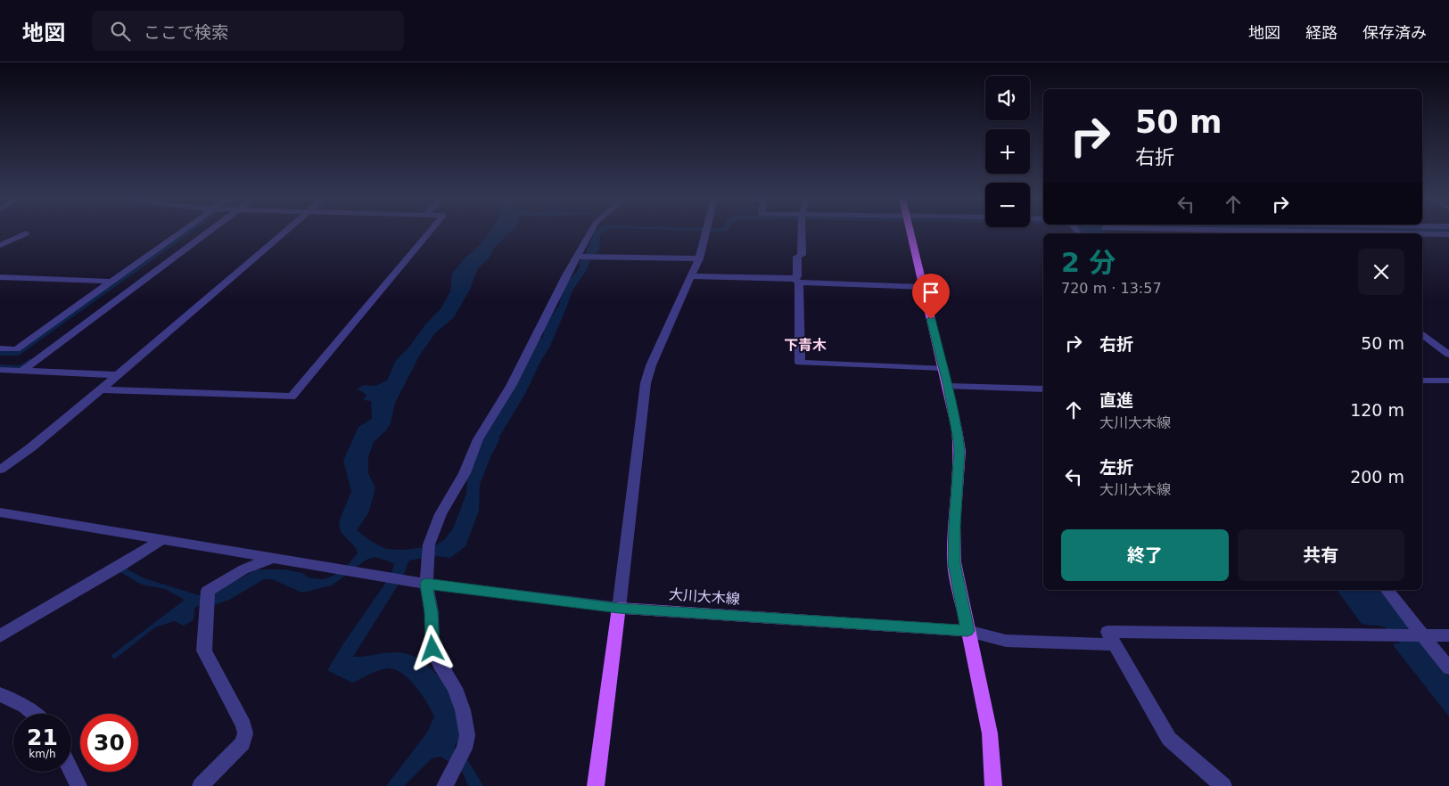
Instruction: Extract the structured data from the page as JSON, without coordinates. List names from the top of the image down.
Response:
{
  "streets": {
    "main road": ["大川大木線"]
  },
  "districts": ["下青木"],
  "page": {
    "header": "地図",
    "search": "ここで検索",
    "nav": ["地図", "経路", "保存済み"],
    "map_buttons": ["+", "−"],
    "turn": ["50 m", "右折"],
    "heading": ["2 分", "720 m · 13:57"],
    "list": [
      {
        "name": "右折",
        "value": "50 m"
      },
      {
        "name": "直進",
        "note": "大川大木線",
        "value": "120 m"
      },
      {
        "name": "左折",
        "note": "大川大木線",
        "value": "200 m"
      }
    ],
    "buttons": ["終了", "共有"],
    "speed": "21 km/h",
    "limit": "30"
  }
}
